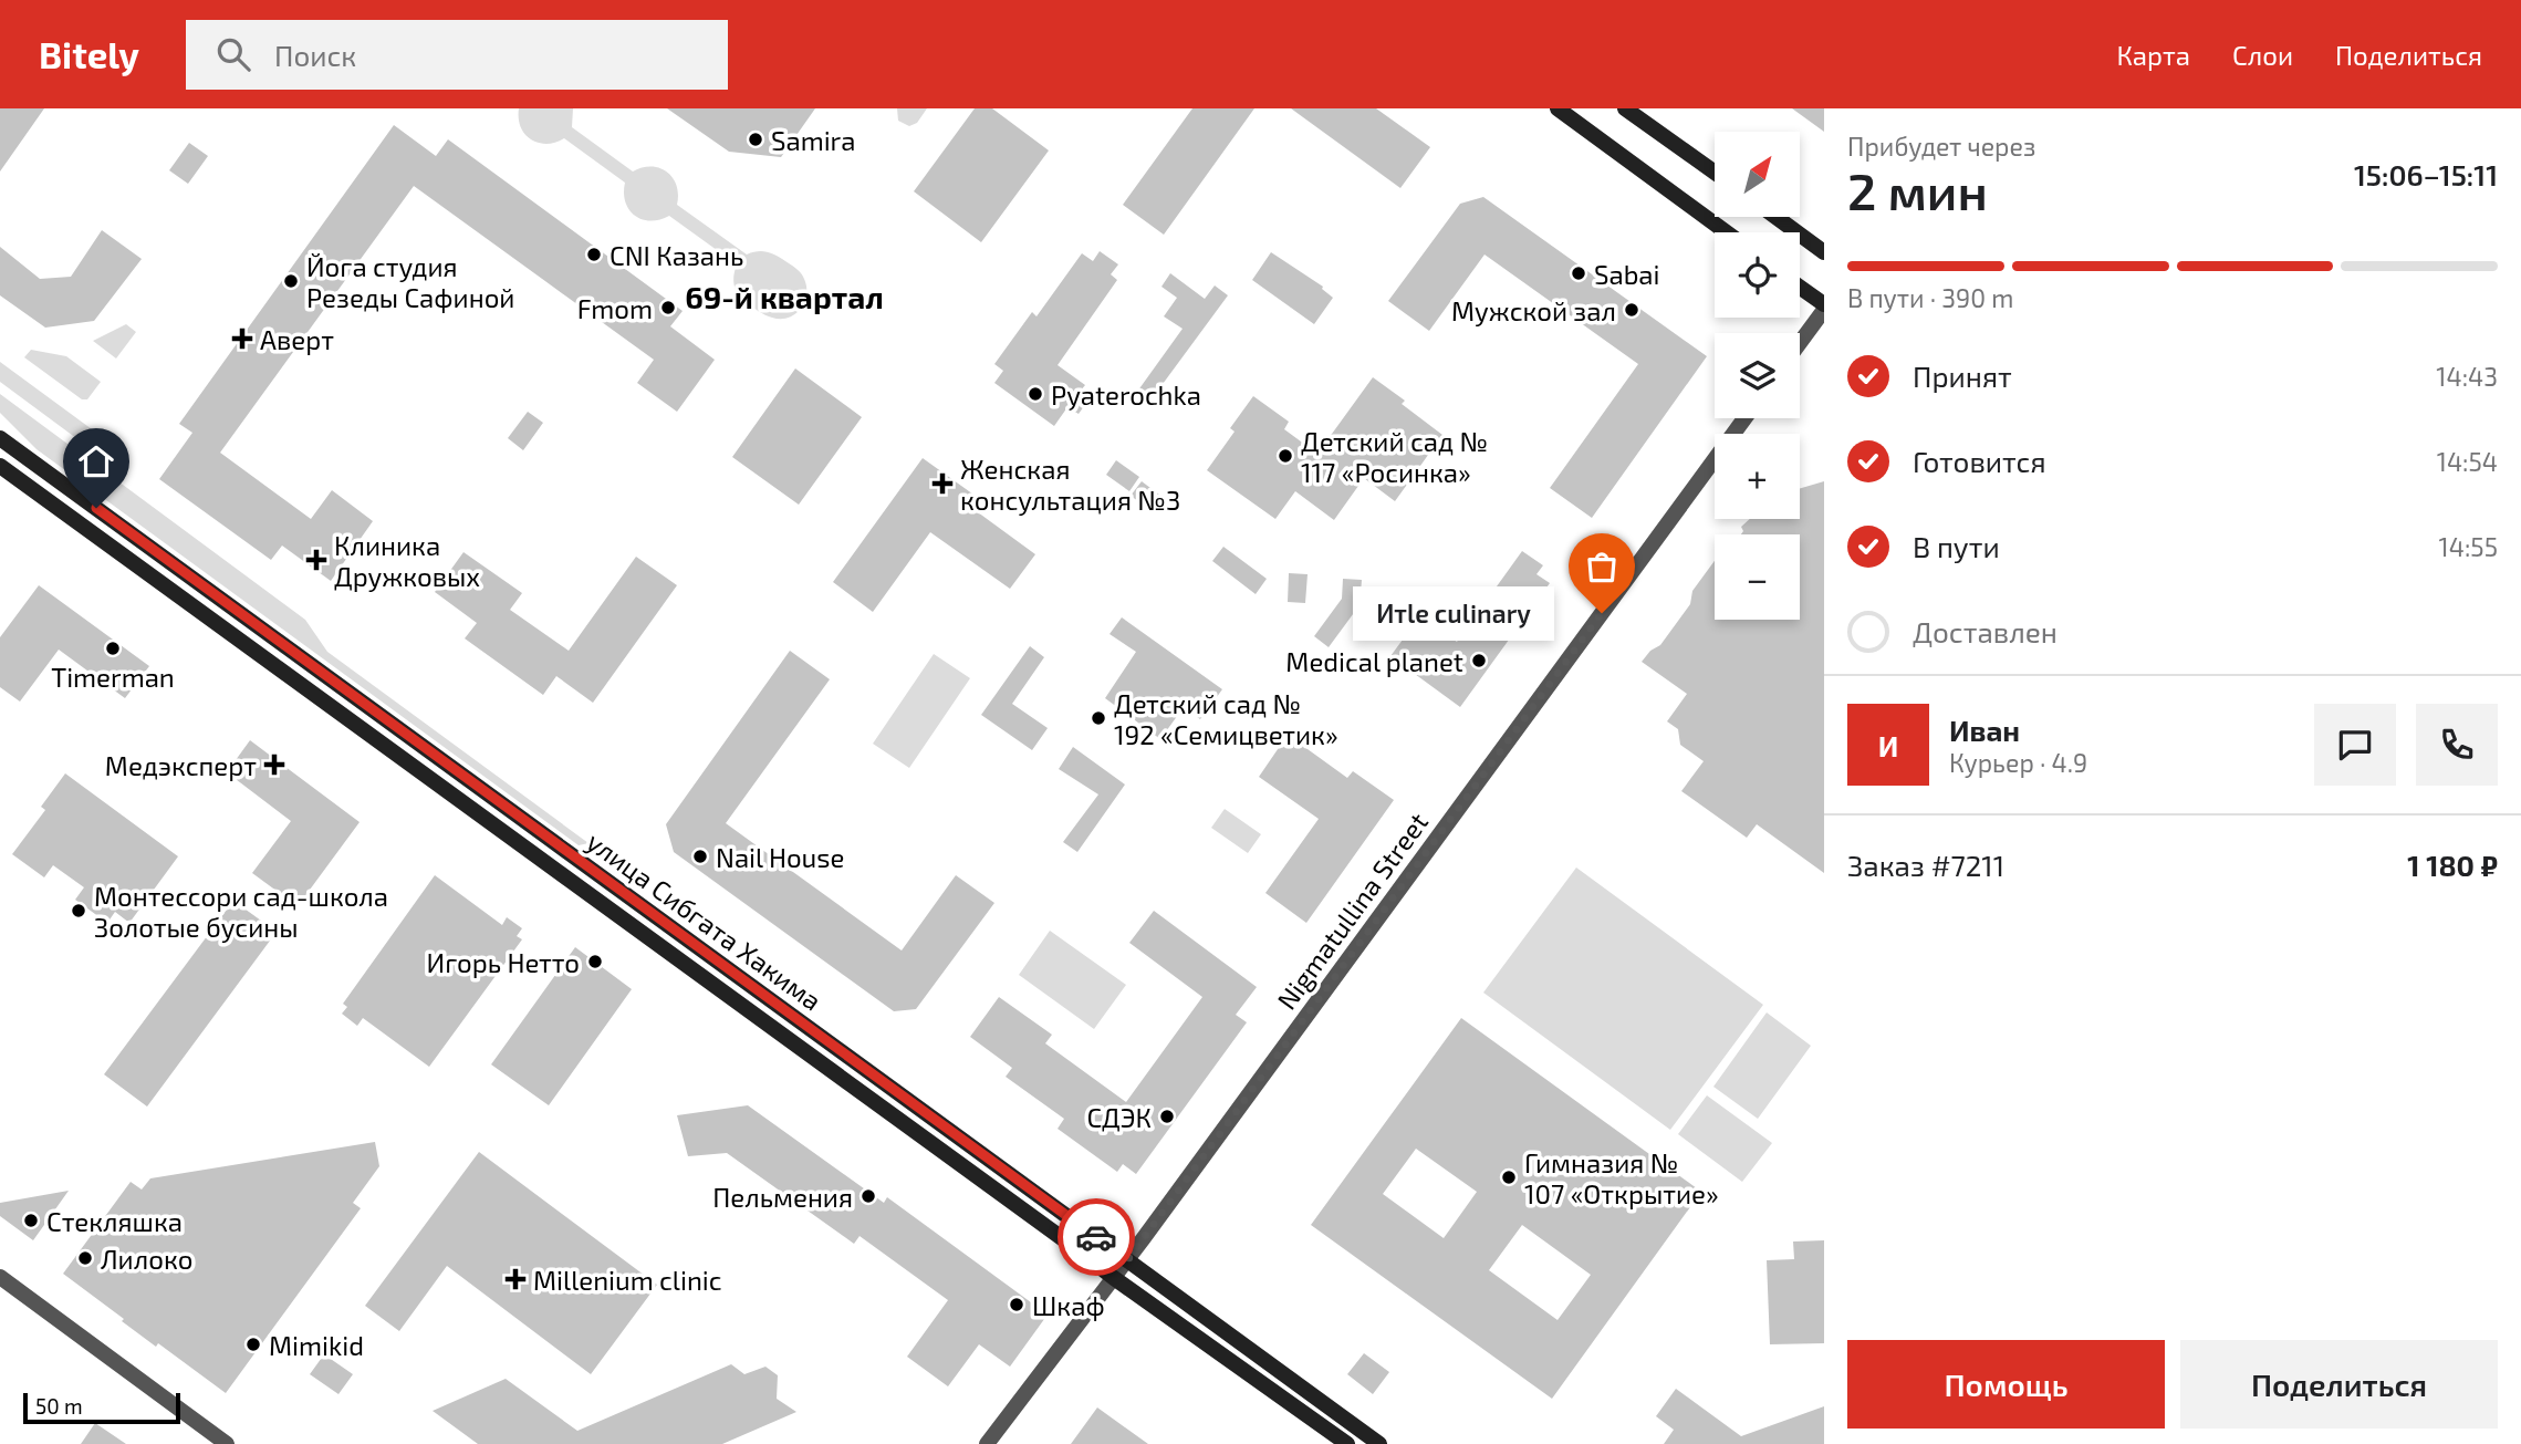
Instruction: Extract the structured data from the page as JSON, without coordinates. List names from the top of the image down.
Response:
{
  "streets": {
    "main road": ["улица Сибгата Хакима"],
    "street": ["Nigmatullina Street"]
  },
  "crossings": [
    ["Nigmatullina Street", "улица Сибгата Хакима"]
  ],
  "districts": ["69-й квартал"],
  "places": {
    "other": [
      "Samira",
      "CNI Казань",
      "Sabai",
      "Йога студия Резеды Сафиной",
      "Fmom",
      "Мужской зал",
      "Pyaterochka",
      "Детский сад № 117 «Росинка»",
      "Итle culinary",
      "Timerman",
      "Medical planet",
      "Детский сад № 192 «Семицветик»",
      "Nail House",
      "Монтессори сад-школа Золотые бусины",
      "Игорь Нетто",
      "СДЭК",
      "Гимназия № 107 «Открытие»",
      "Пельмения",
      "Стекляшка",
      "Лилоко",
      "Шкаф",
      "Mimikid"
    ],
    "health": [
      "Аверт",
      "Женская консультация №3",
      "Клиника Дружковых",
      "Медэксперт",
      "Millenium clinic"
    ]
  },
  "scale_bar": "50 m",
  "north": "top right",
  "page": {
    "header": "Bitely",
    "search": "Поиск",
    "nav": ["Карта", "Слои", "Поделиться"],
    "heading": ["2 мин", "Прибудет через", "15:06–15:11"],
    "panel": [
      "Иван",
      "Курьер · 4.9",
      "Заказ #7211",
      "1 180 ₽"
    ],
    "map_buttons": ["+", "−"],
    "bar": "В пути · 390 m",
    "list": [
      ["Принят", "14:43"],
      ["Готовится", "14:54"],
      ["В пути", "14:55"],
      "Доставлен"
    ],
    "bubble": "Итle culinary",
    "round": "И",
    "buttons": ["Помощь", "Поделиться"],
    "scale": "50 m"
  }
}
